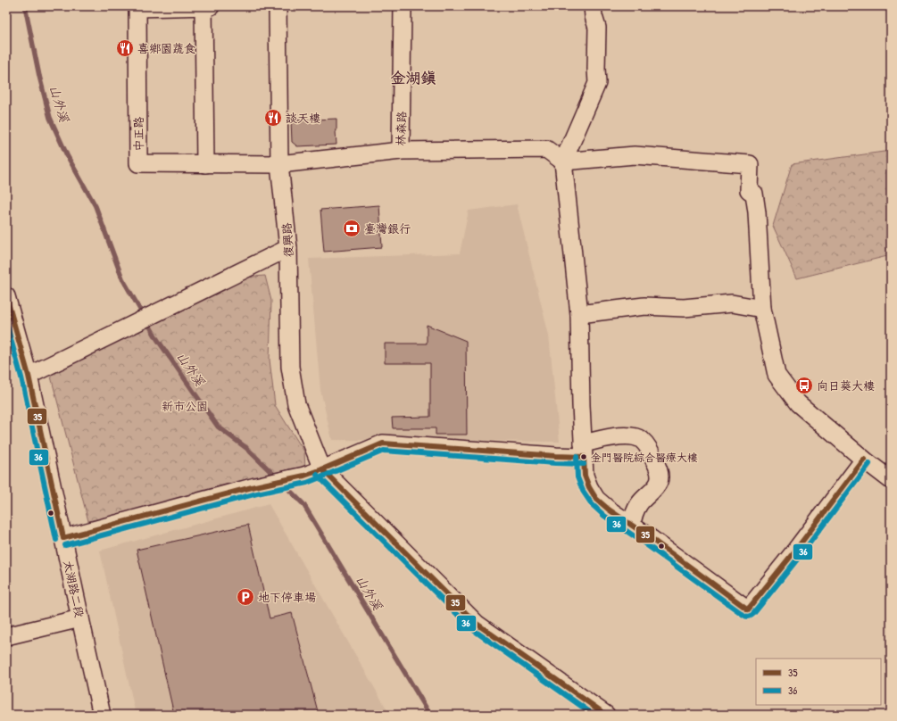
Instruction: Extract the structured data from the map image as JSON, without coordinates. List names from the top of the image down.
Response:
{
  "streets": {
    "street": [
      "林森路",
      "中正路",
      "復興路",
      "太湖路二段"
    ]
  },
  "crossings": [
    ["林森路", "中正路"],
    ["林森路", "復興路"],
    ["中正路", "復興路"]
  ],
  "districts": ["金湖鎮"],
  "water": ["山外溪"],
  "parks": ["新市公園"],
  "places": {
    "restaurant": ["喜鄉園蔬食", "談天樓"],
    "bank": ["臺灣銀行"],
    "bus stop": ["向日葵大樓"],
    "other": ["金門醫院綜合醫療大樓"],
    "parking": ["地下停車場"]
  },
  "lines": ["transit line 35", "transit line 36"],
  "legend": ["35", "36"]
}
